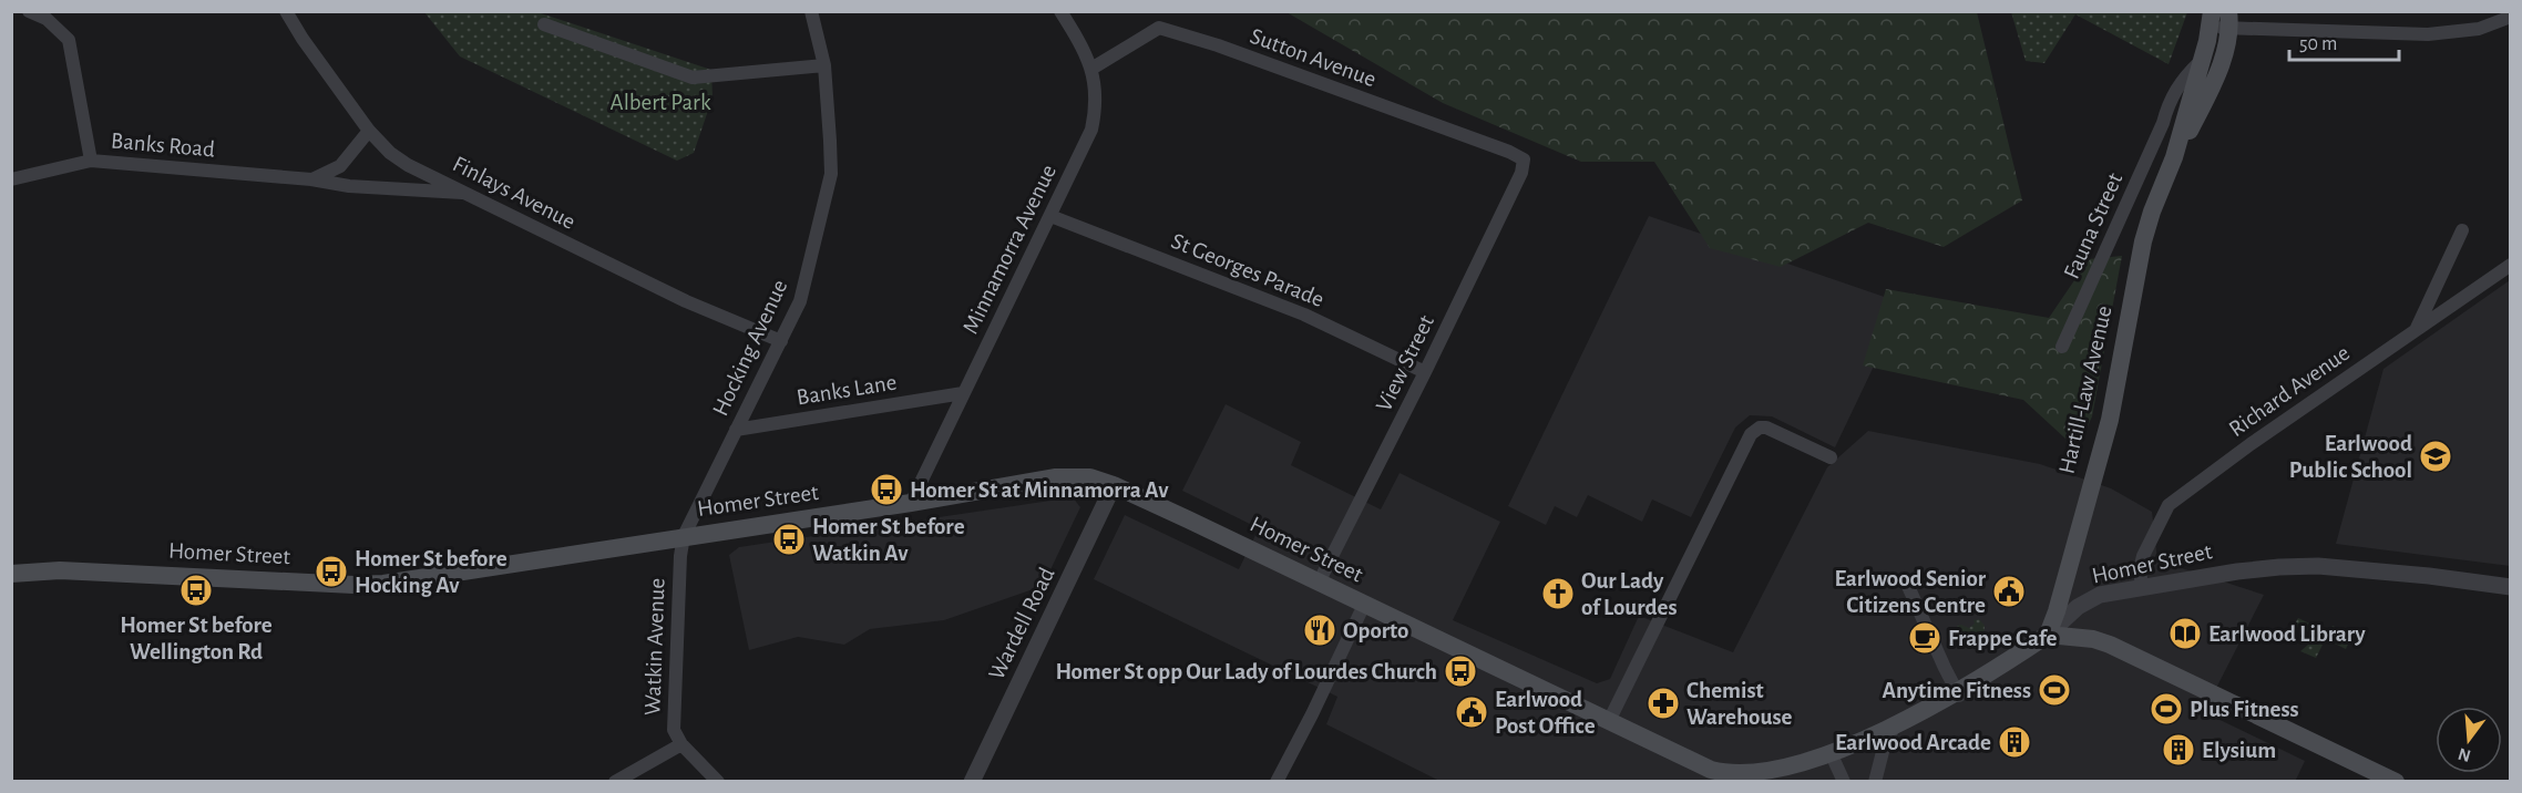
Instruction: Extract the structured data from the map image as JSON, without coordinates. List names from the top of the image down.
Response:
{
  "streets": {
    "main road": ["Hartill-Law Avenue", "Homer Street"],
    "street": [
      "Sutton Avenue",
      "Banks Road",
      "Finlays Avenue",
      "Fauna Street",
      "Minnamorra Avenue",
      "St Georges Parade",
      "Hocking Avenue",
      "View Street",
      "Banks Lane",
      "Richard Avenue",
      "Wardell Road",
      "Watkin Avenue"
    ]
  },
  "crossings": [
    ["Sutton Avenue", "Minnamorra Avenue"],
    ["Sutton Avenue", "View Street"],
    ["Banks Road", "Finlays Avenue"],
    ["Finlays Avenue", "Hocking Avenue"],
    ["Fauna Street", "Hartill-Law Avenue"],
    ["Minnamorra Avenue", "St Georges Parade"],
    ["Minnamorra Avenue", "Banks Lane"],
    ["Minnamorra Avenue", "Homer Street"],
    ["St Georges Parade", "View Street"],
    ["Hocking Avenue", "Banks Lane"],
    ["Hocking Avenue", "Homer Street"],
    ["Hocking Avenue", "Watkin Avenue"],
    ["View Street", "Homer Street"],
    ["Hartill-Law Avenue", "Homer Street"],
    ["Richard Avenue", "Homer Street"],
    ["Homer Street", "Wardell Road"],
    ["Homer Street", "Watkin Avenue"]
  ],
  "parks": ["Albert Park"],
  "places": {
    "school or university": ["Earlwood Public School"],
    "bus stop": [
      "Homer St at Minnamorra Av",
      "Homer St before Watkin Av",
      "Homer St before Hocking Av",
      "Homer St before Wellington Rd",
      "Homer St opp Our Lady of Lourdes Church"
    ],
    "public building": ["Earlwood Senior Citizens Centre", "Earlwood Post Office"],
    "church": ["Our Lady of Lourdes"],
    "restaurant": ["Oporto"],
    "library": ["Earlwood Library"],
    "cafe": ["Frappe Cafe"],
    "sports": ["Anytime Fitness", "Plus Fitness"],
    "pharmacy": ["Chemist Warehouse"],
    "building": ["Earlwood Arcade", "Elysium"]
  },
  "scale_bar": "50 m",
  "north": "bottom"
}
